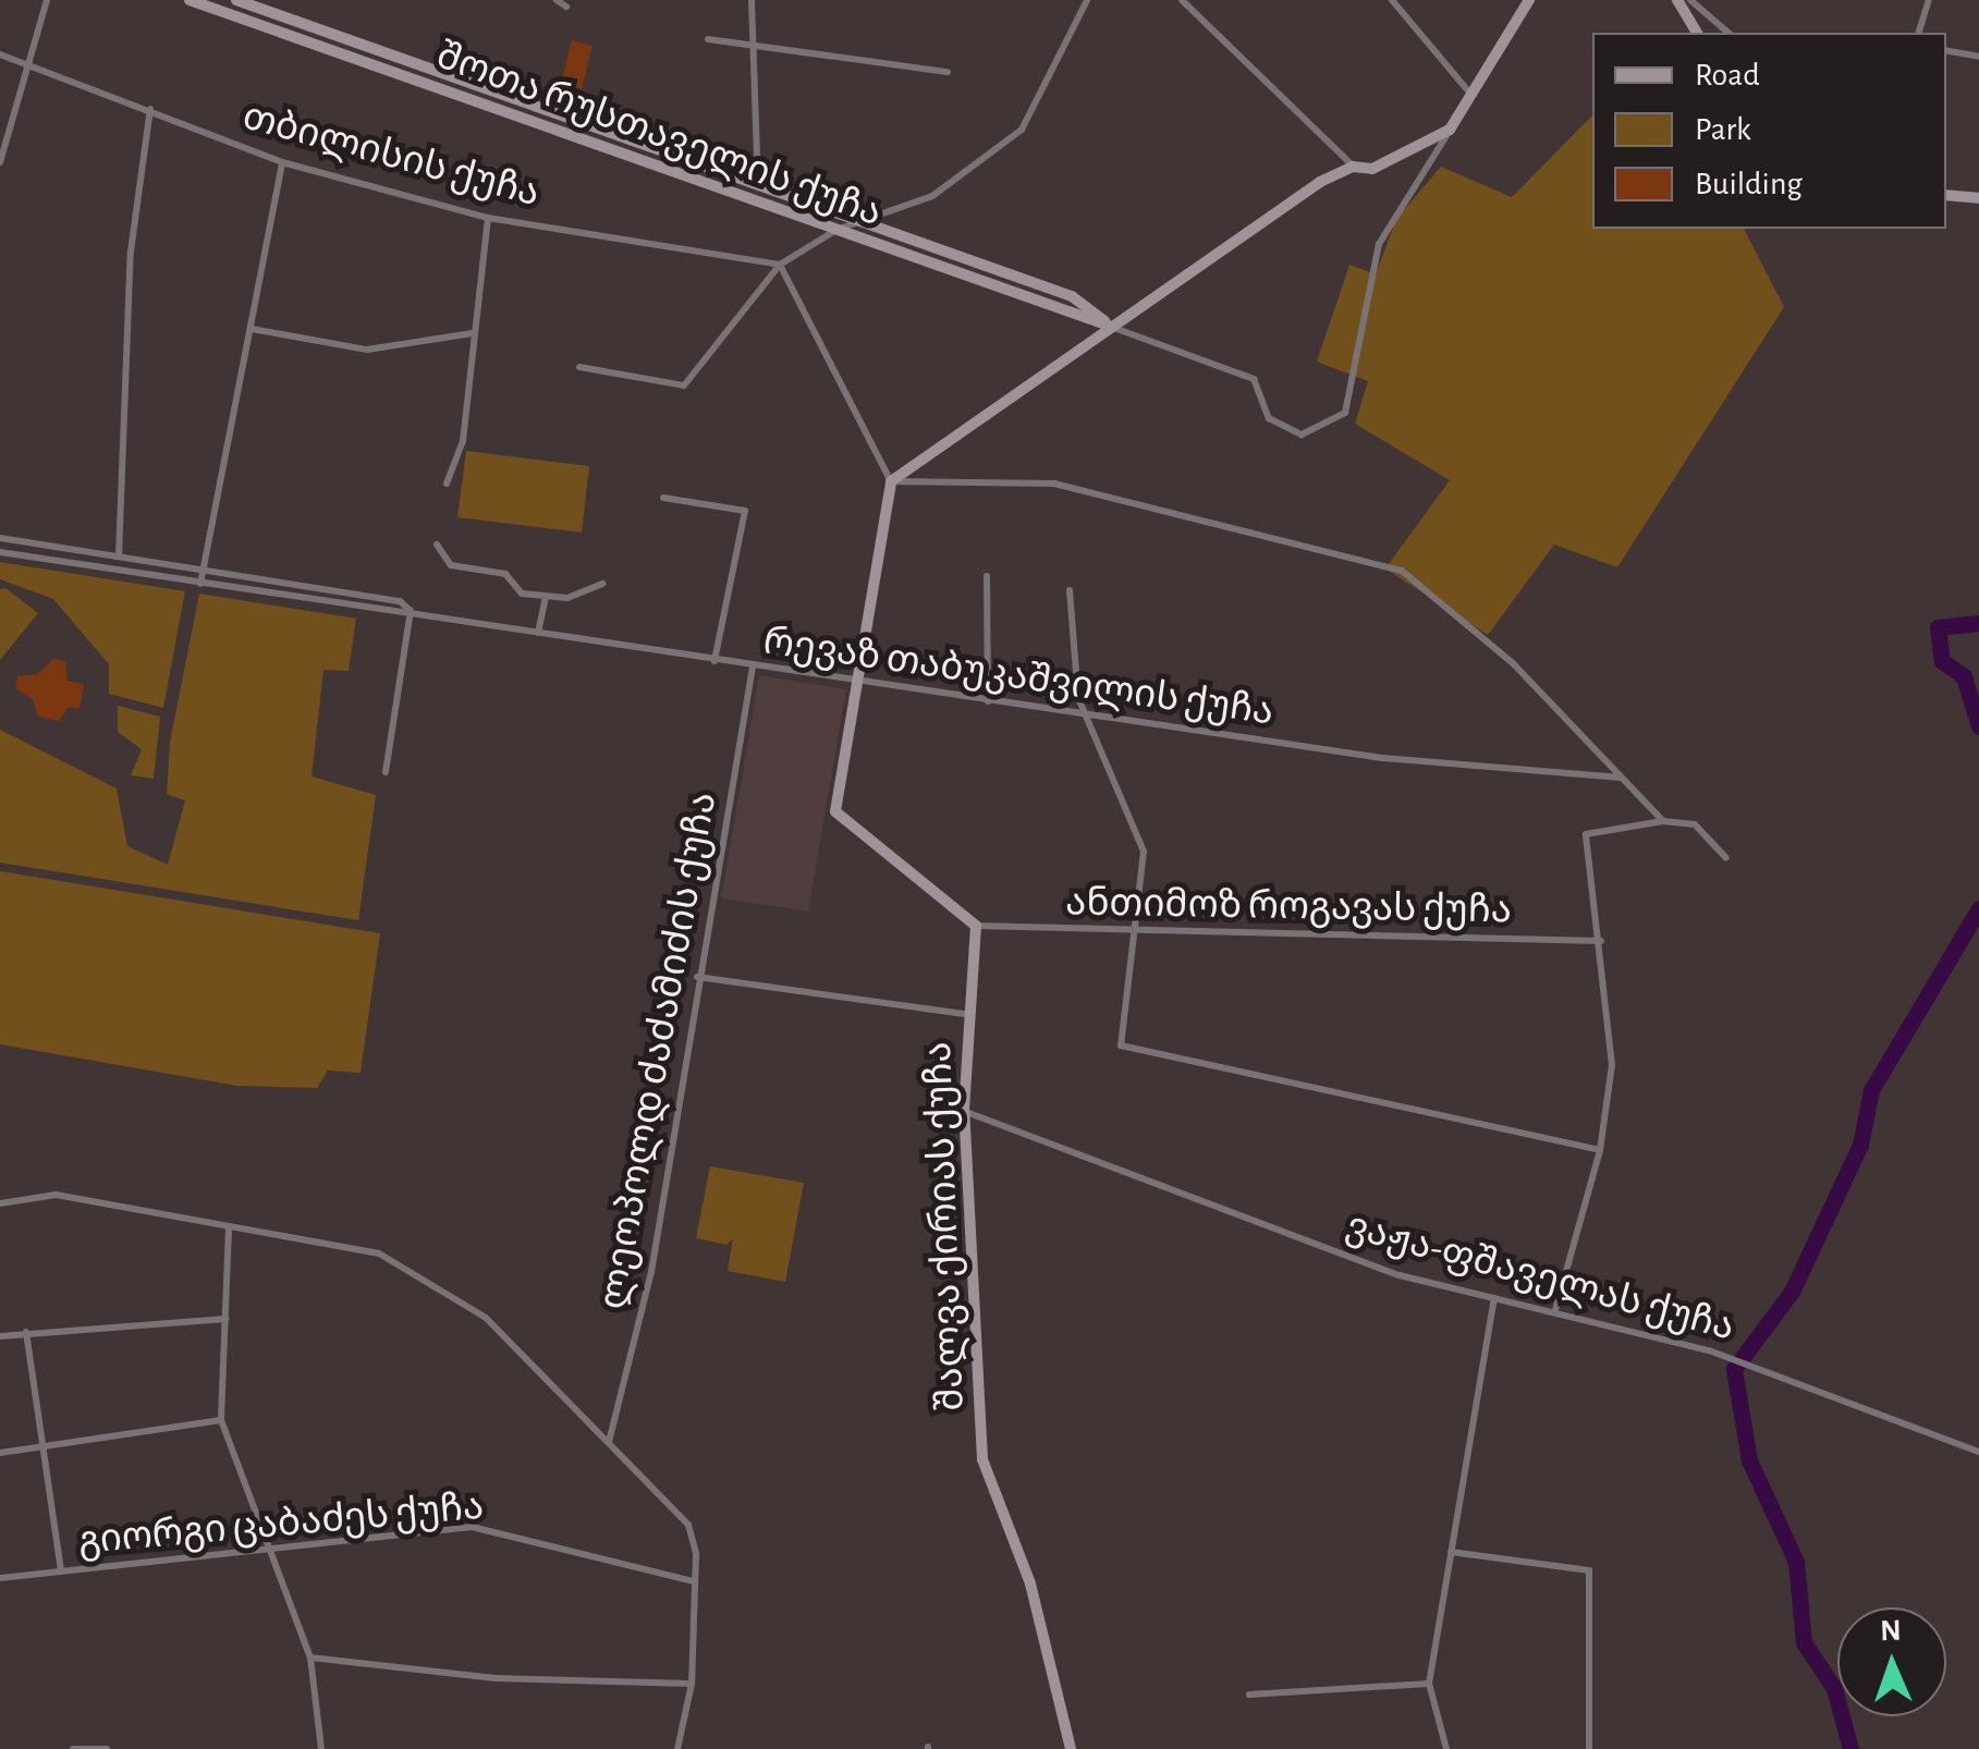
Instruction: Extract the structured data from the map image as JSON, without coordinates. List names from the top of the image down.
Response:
{
  "streets": {
    "street": [
      "შოთა რუსთაველის ქუჩა",
      "თბილისის ქუჩა",
      "რევაზ თაბუკაშვილის ქუჩა",
      "ანთიმოზ როგავას ქუჩა",
      "ლეოპოლდ ძაძამიძის ქუჩა",
      "შალვა ქირიას ქუჩა",
      "ვაჟა-ფშაველას ქუჩა",
      "გიორგი ცაბაძეს ქუჩა"
    ]
  },
  "crossings": [
    ["რევაზ თაბუკაშვილის ქუჩა", "ლეოპოლდ ძაძამიძის ქუჩა"],
    ["ანთიმოზ როგავას ქუჩა", "შალვა ქირიას ქუჩა"],
    ["შალვა ქირიას ქუჩა", "ვაჟა-ფშაველას ქუჩა"]
  ],
  "legend": ["Road", "Park", "Building"],
  "north": "top"
}
